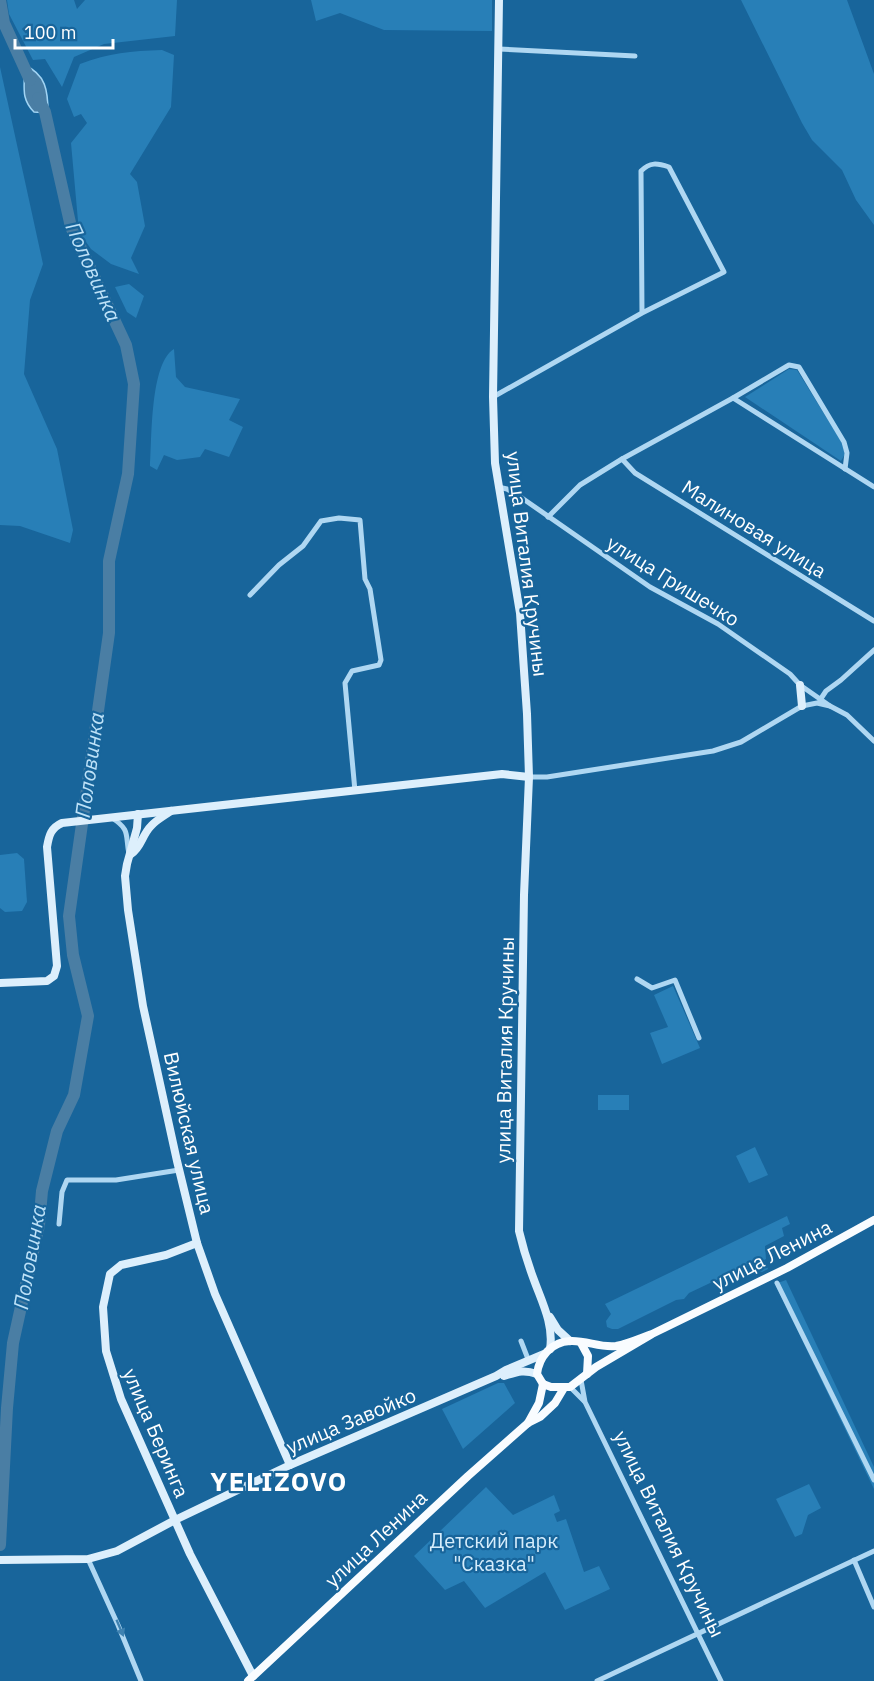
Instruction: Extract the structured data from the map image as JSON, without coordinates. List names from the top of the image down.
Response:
{
  "streets": {
    "main road": ["улица Ленина"],
    "street": [
      "Малиновая улица",
      "улица Виталия Кручины",
      "улица Гришечко",
      "Вилюйская улица",
      "улица Завойко",
      "улица Беринга"
    ]
  },
  "crossings": [
    ["улица Виталия Кручины", "улица Гришечко"],
    ["улица Виталия Кручины", "улица Ленина"],
    ["улица Виталия Кручины", "улица Завойко"],
    ["Вилюйская улица", "улица Завойко"],
    ["Вилюйская улица", "улица Беринга"],
    ["улица Ленина", "улица Завойко"],
    ["улица Ленина", "улица Беринга"],
    ["улица Завойко", "улица Беринга"]
  ],
  "districts": ["YELIZOVO"],
  "water": ["Половинка"],
  "parks": ["Детский парк \"Сказка\""],
  "scale_bar": "100 m"
}
